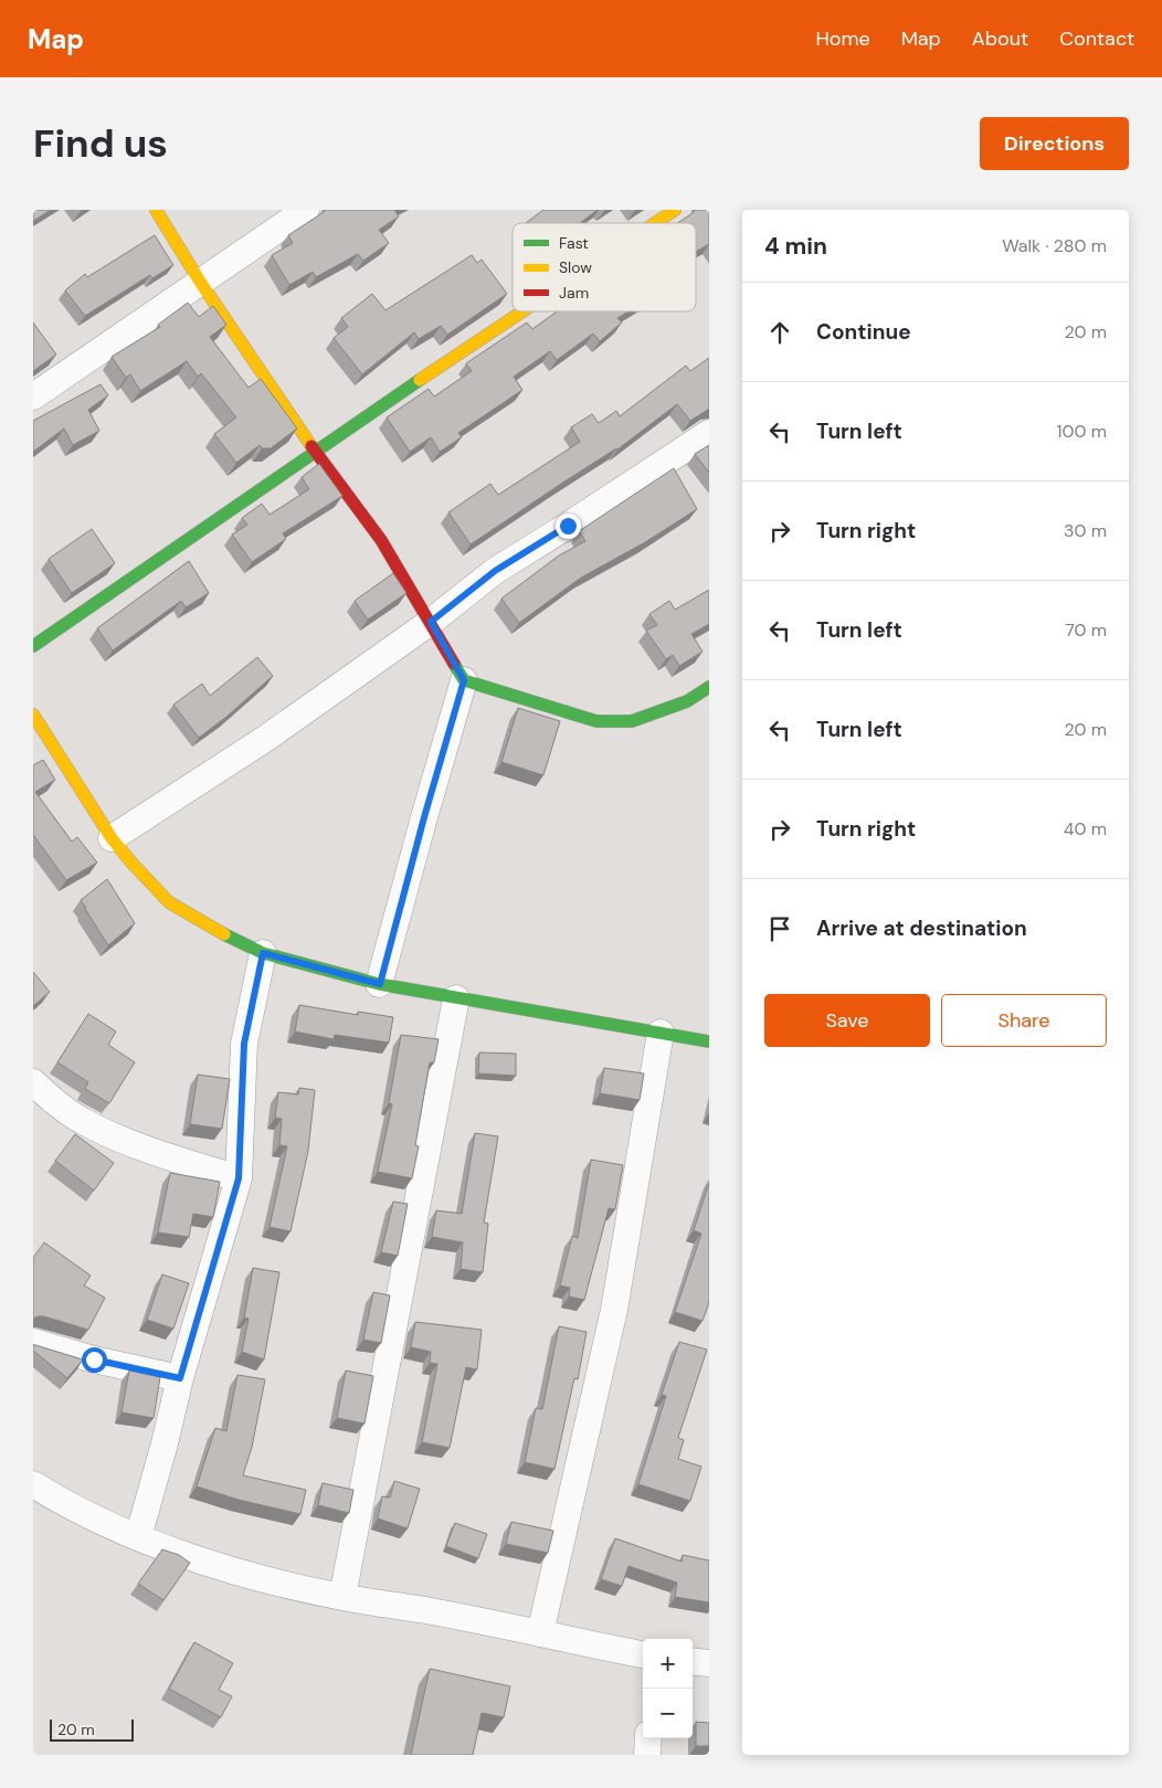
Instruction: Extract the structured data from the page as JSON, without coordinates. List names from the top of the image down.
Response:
{
  "legend": ["Fast", "Slow", "Jam"],
  "scale_bar": "20 m",
  "page": {
    "header": "Map",
    "nav": [
      "Home",
      "Map",
      "About",
      "Contact"
    ],
    "buttons": [
      "Directions",
      ["Save", "Share"]
    ],
    "title": "Find us",
    "heading": ["4 min", "Walk · 280 m"],
    "list": [
      ["Continue", "20 m"],
      ["Turn left", "100 m"],
      ["Turn right", "30 m"],
      ["Turn left", "70 m"],
      ["Turn left", "20 m"],
      ["Turn right", "40 m"],
      "Arrive at destination"
    ],
    "map_buttons": ["+", "−"],
    "scale": "20 m"
  }
}
